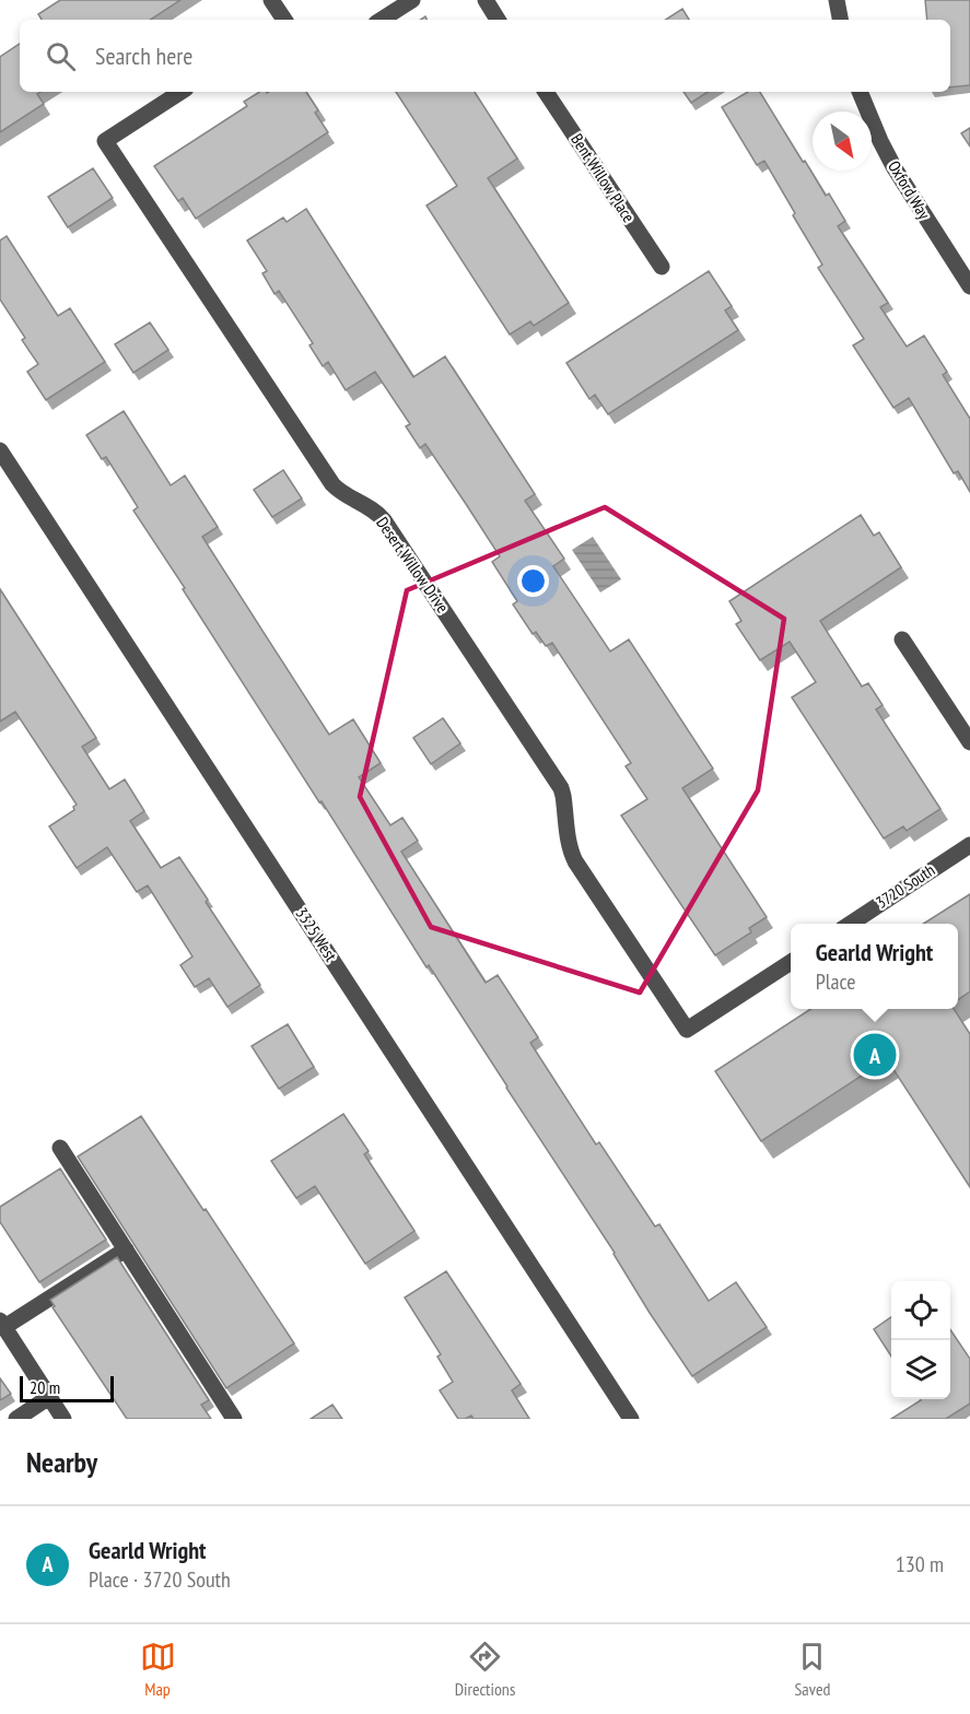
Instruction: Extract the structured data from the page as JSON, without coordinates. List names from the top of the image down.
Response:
{
  "streets": {
    "street": [
      "Bent Willow Place",
      "Oxford Way",
      "Desert Willow Drive",
      "3720 South",
      "3325 West"
    ]
  },
  "scale_bar": "20 m",
  "north": "bottom right",
  "page": {
    "search": "Search here",
    "popup": ["Gearld Wright", "Place"],
    "pins": "A",
    "scale": "20 m",
    "heading": "Nearby",
    "list": [
      {
        "mark": "A",
        "name": "Gearld Wright",
        "note": "Place · 3720 South",
        "value": "130 m"
      }
    ],
    "nav": ["Map", "Directions", "Saved"]
  }
}
